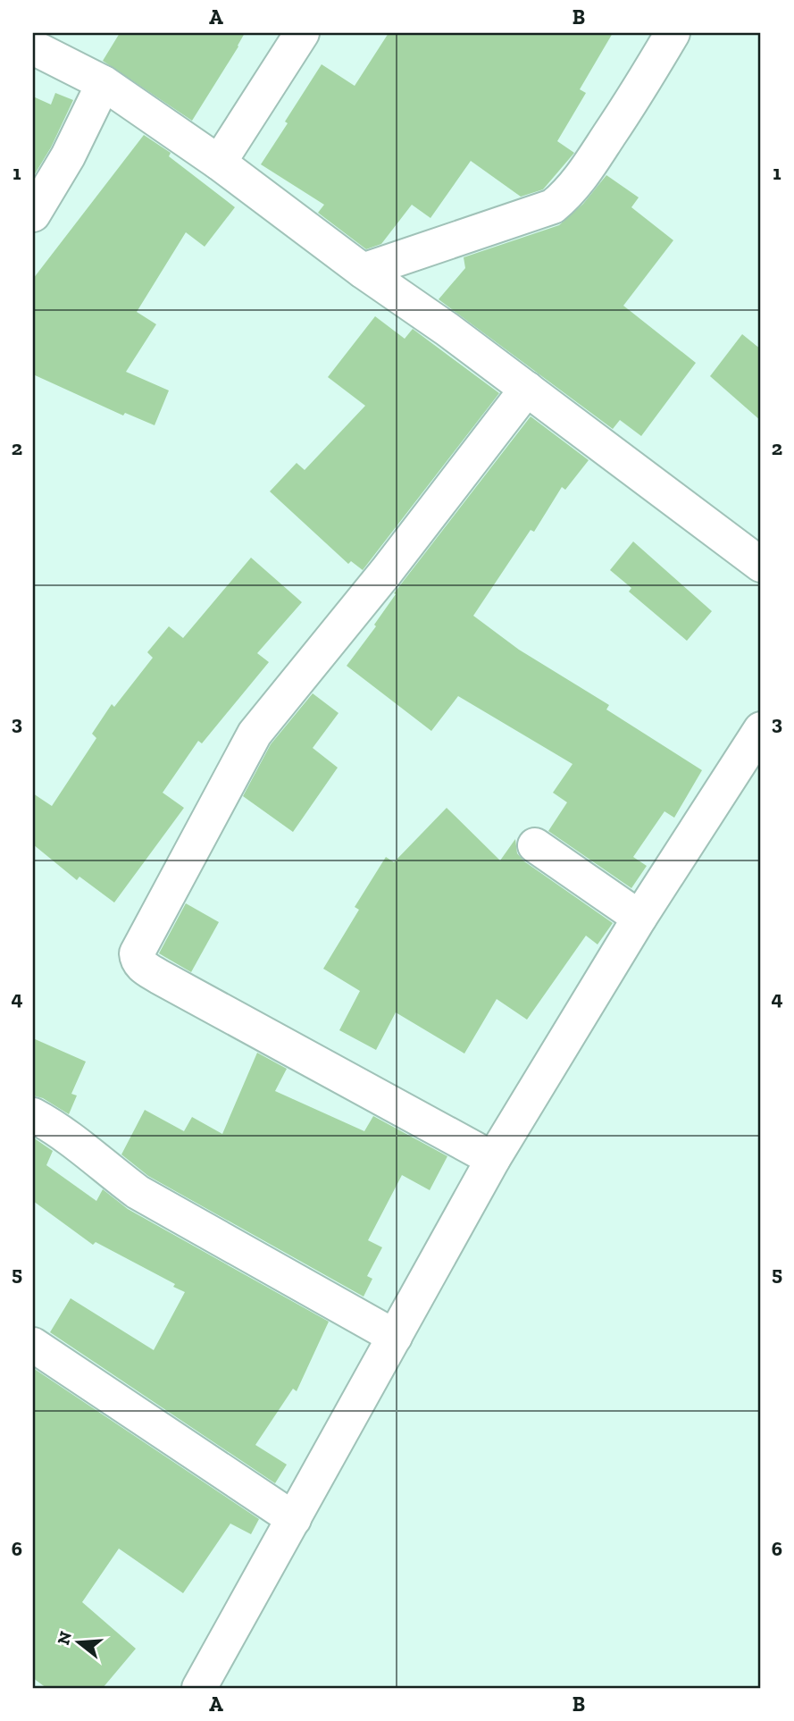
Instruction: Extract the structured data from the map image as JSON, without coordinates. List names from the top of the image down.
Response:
{
  "north": "left",
  "grid": {
    "columns": ["A", "B"],
    "rows": [
      "1",
      "2",
      "3",
      "4",
      "5",
      "6"
    ]
  }
}
